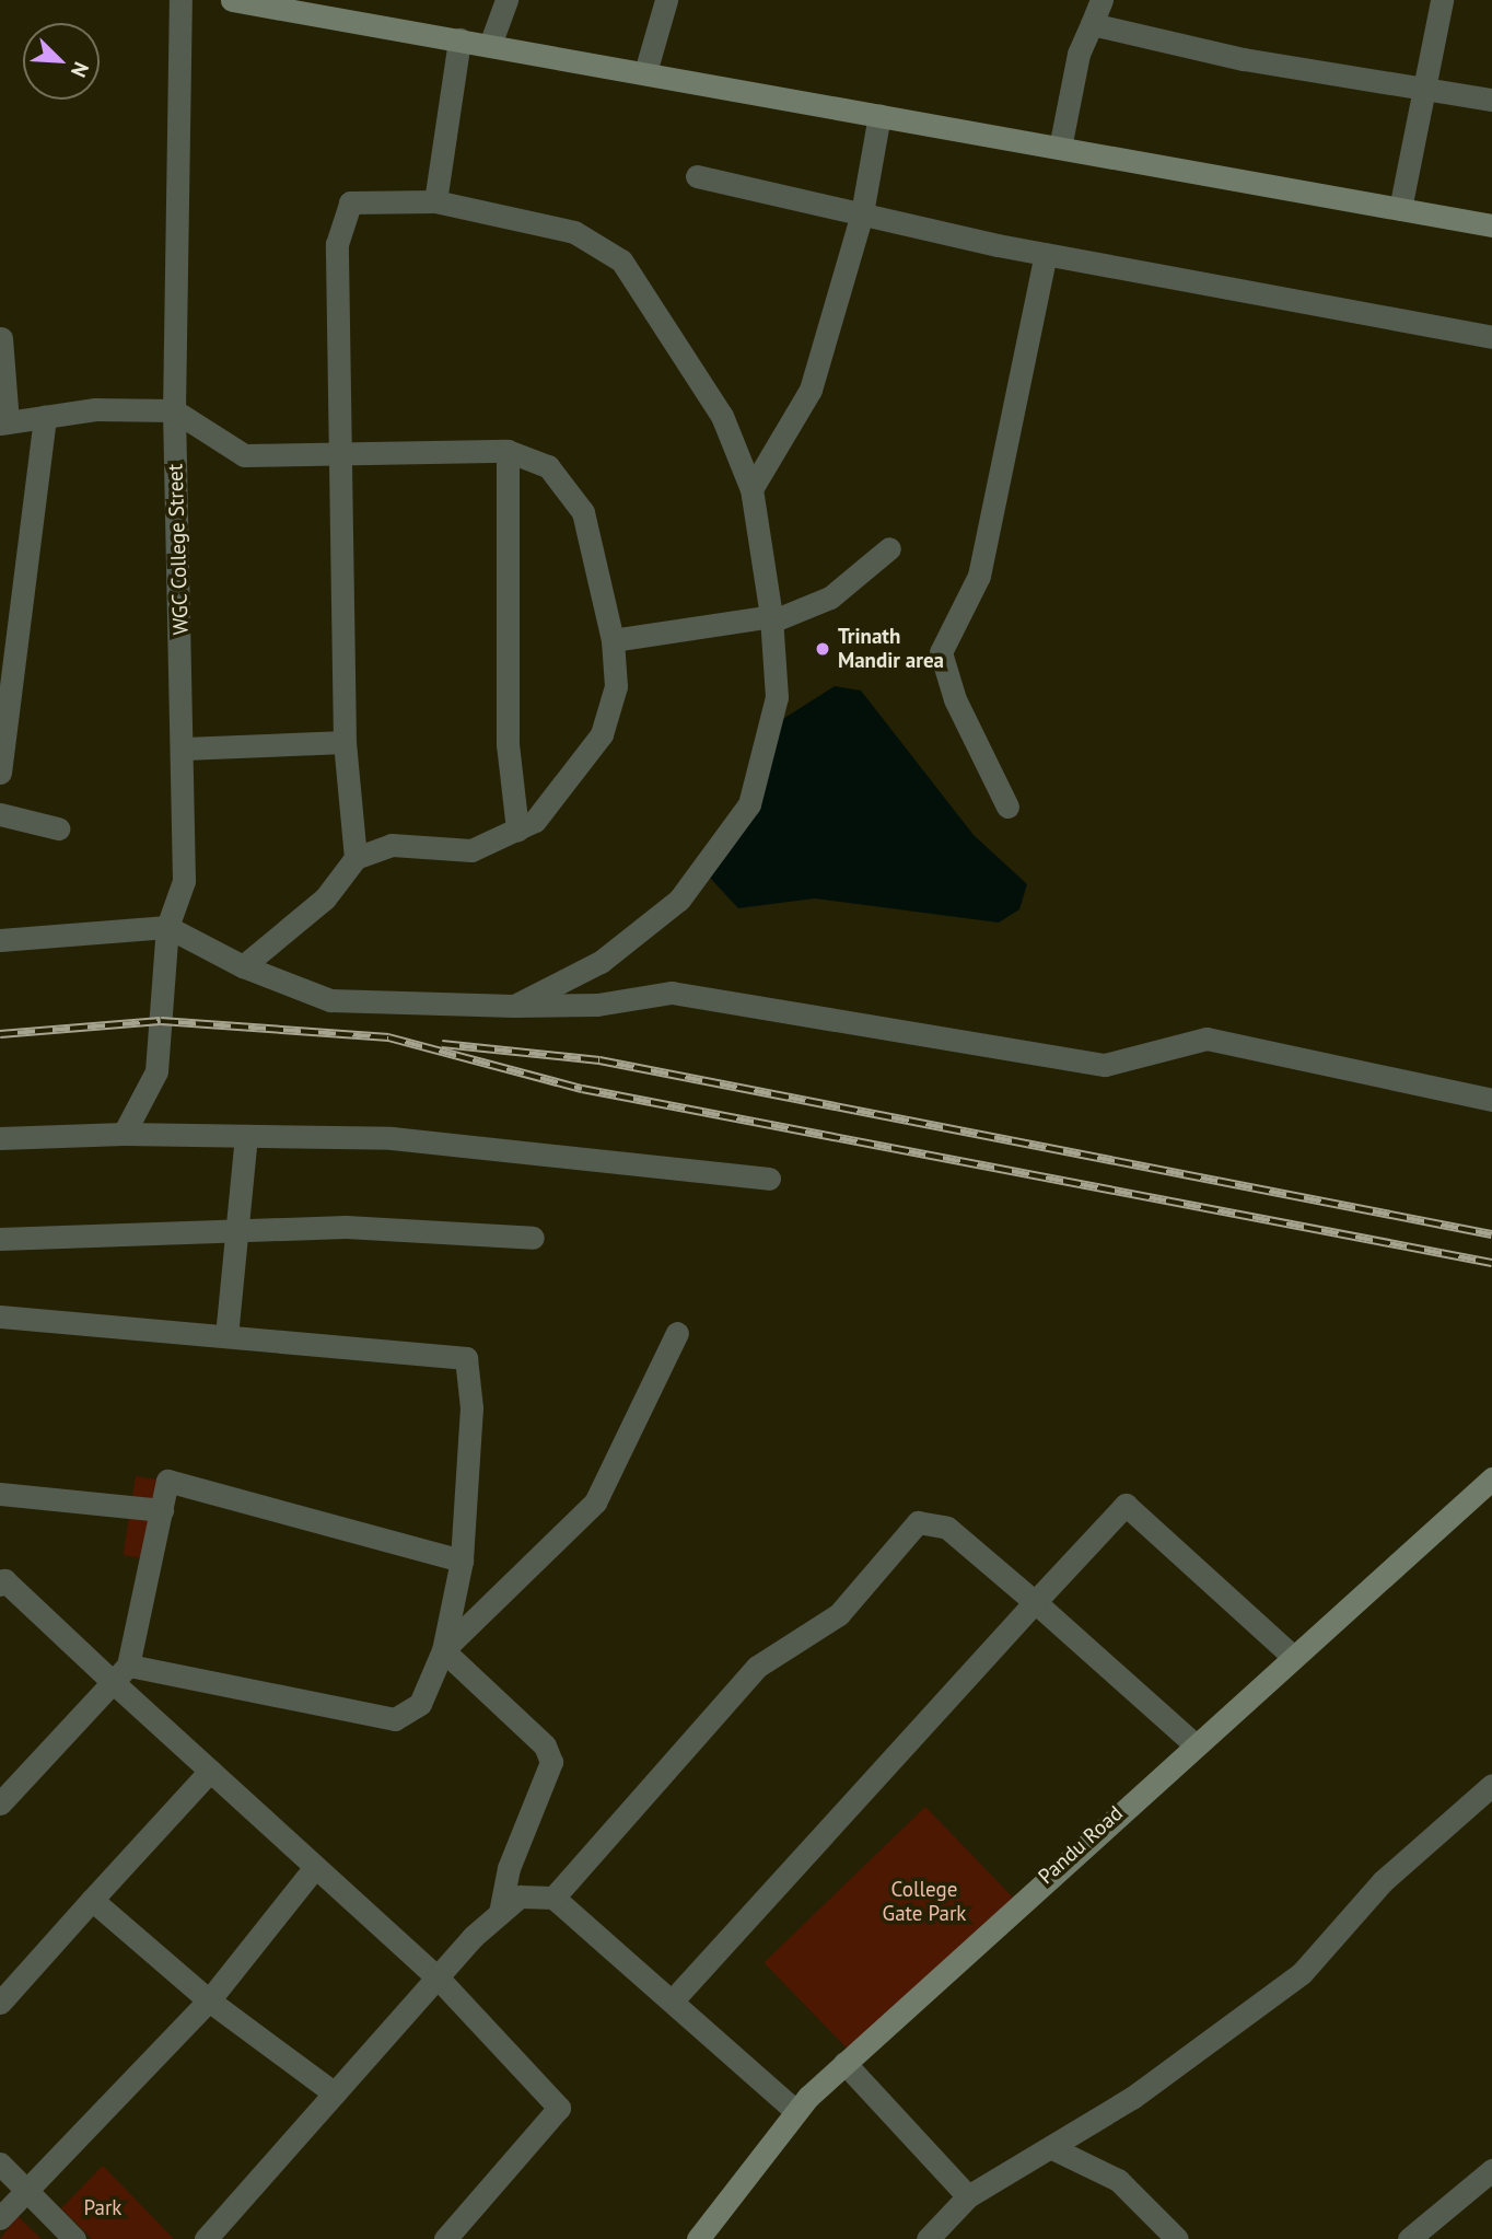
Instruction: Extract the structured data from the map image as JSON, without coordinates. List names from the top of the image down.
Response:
{
  "streets": {
    "street": ["WGC College Street", "Pandu Road"]
  },
  "parks": ["College Gate Park", "Park"],
  "places": ["Trinath Mandir area"],
  "north": "bottom right"
}
